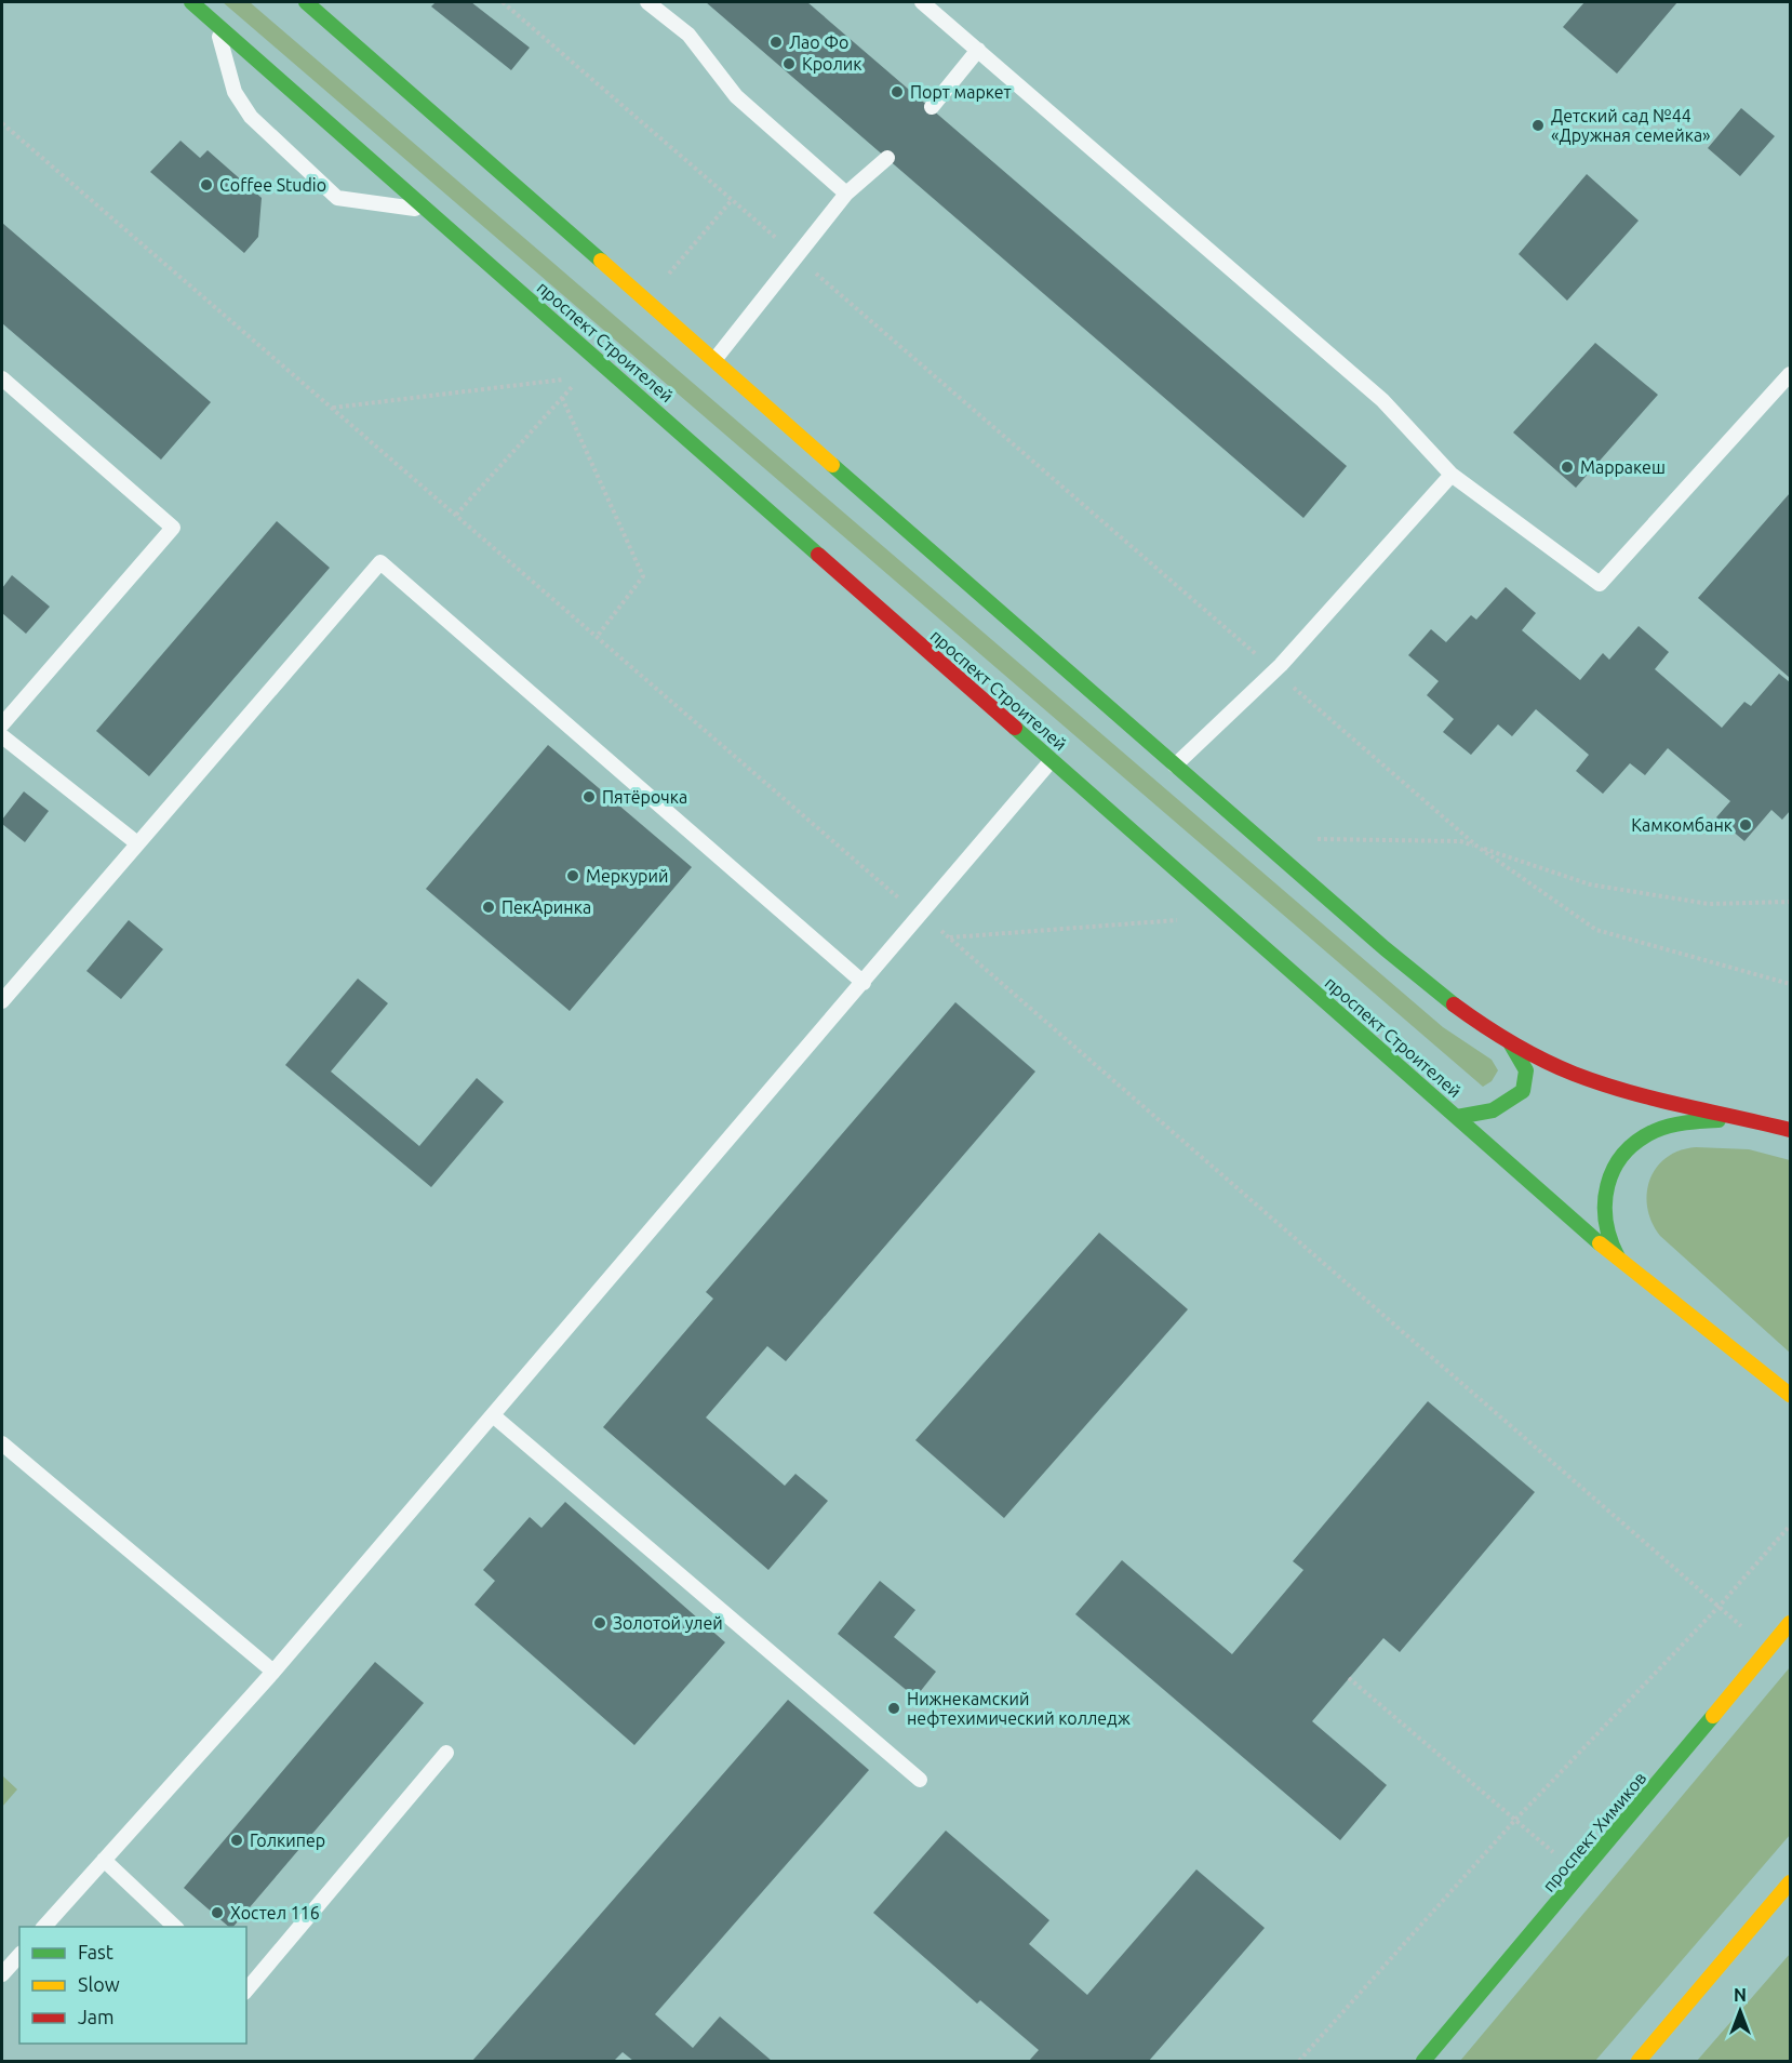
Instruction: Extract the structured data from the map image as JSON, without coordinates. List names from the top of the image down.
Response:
{
  "streets": {
    "main road": ["проспект Строителей", "проспект Химиков"]
  },
  "places": [
    "Лао Фо",
    "Кролик",
    "Порт маркет",
    "Детский сад №44 «Дружная семейка»",
    "Coffee Studio",
    "Марракеш",
    "Пятёрочка",
    "Камкомбанк",
    "Меркурий",
    "ПекАринка",
    "Золотой улей",
    "Нижнекамский нефтехимический колледж",
    "Голкипер",
    "Хостел 116"
  ],
  "legend": ["Fast", "Slow", "Jam"],
  "north": "top"
}
